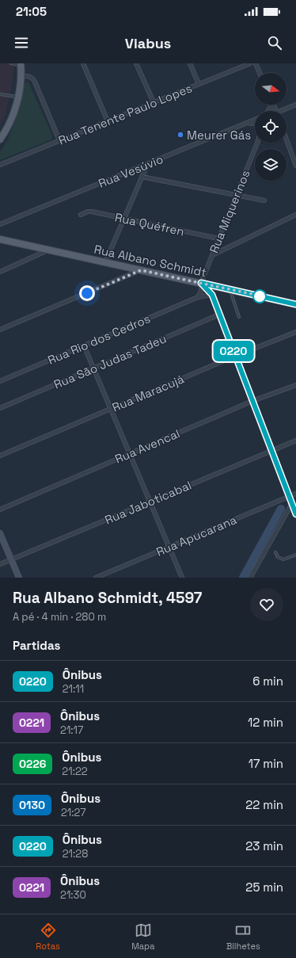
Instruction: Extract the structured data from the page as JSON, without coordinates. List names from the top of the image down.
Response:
{
  "streets": {
    "main road": ["Rua Albano Schmidt"],
    "street": [
      "Rua Tenente Paulo Lopes",
      "Rua Vesúvio",
      "Rua Miquerinos",
      "Rua Quéfren",
      "Rua Rio dos Cedros",
      "Rua São Judas Tadeu",
      "Rua Maracujá",
      "Rua Avencal",
      "Rua Jaboticabal",
      "Rua Apucarana"
    ]
  },
  "crossings": [
    ["Rua Miquerinos", "Rua Quéfren"],
    ["Rua Miquerinos", "Rua Albano Schmidt"]
  ],
  "places": ["Meurer Gás"],
  "lines": ["bus line 0220"],
  "north": "right",
  "page": {
    "status": "21:05",
    "header": "Viabus",
    "on_map": "0220",
    "heading": [
      ["Rua Albano Schmidt, 4597", "A pé · 4 min · 280 m"],
      "Partidas"
    ],
    "list": [
      {
        "mark": "0220",
        "name": "Ônibus",
        "note": "21:11",
        "value": "6 min"
      },
      {
        "mark": "0221",
        "name": "Ônibus",
        "note": "21:17",
        "value": "12 min"
      },
      {
        "mark": "0226",
        "name": "Ônibus",
        "note": "21:22",
        "value": "17 min"
      },
      {
        "mark": "0130",
        "name": "Ônibus",
        "note": "21:27",
        "value": "22 min"
      },
      {
        "mark": "0220",
        "name": "Ônibus",
        "note": "21:28",
        "value": "23 min"
      },
      {
        "mark": "0221",
        "name": "Ônibus",
        "note": "21:30",
        "value": "25 min"
      }
    ],
    "tabs": ["Rotas", "Mapa", "Bilhetes"]
  }
}
